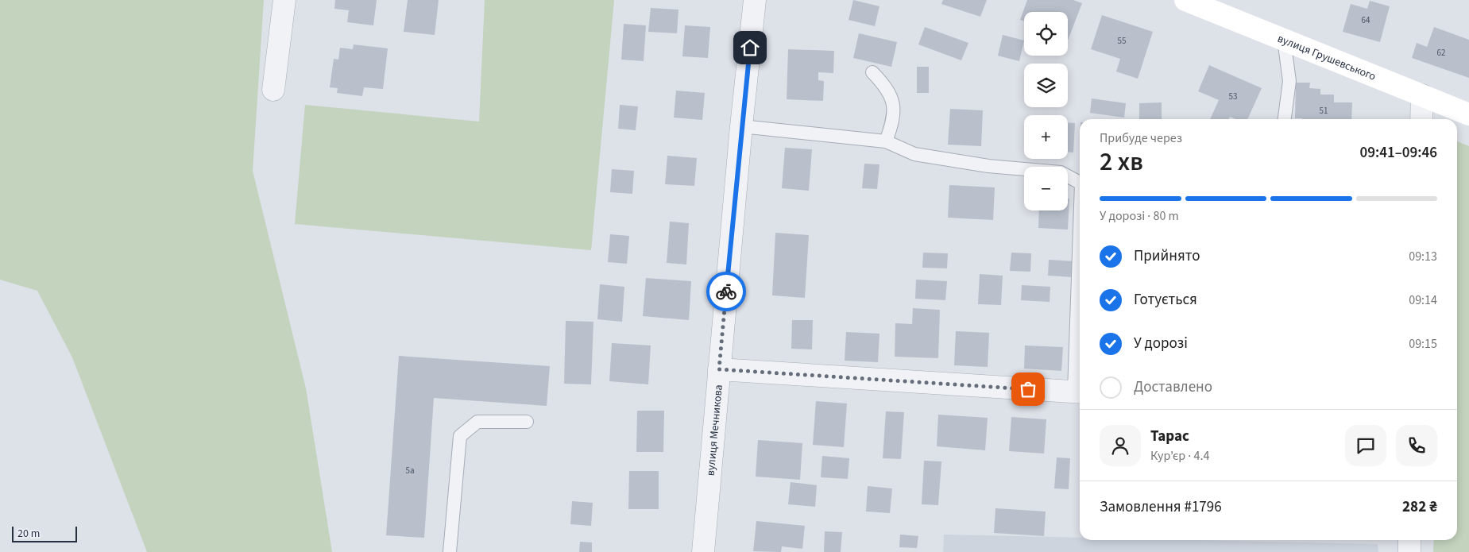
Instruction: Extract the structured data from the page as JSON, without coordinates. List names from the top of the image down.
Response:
{
  "streets": {
    "street": ["вулиця Грушевського", "вулиця Мечникова"]
  },
  "house_numbers": [
    "64",
    "55",
    "62",
    "53",
    "51",
    "5а"
  ],
  "scale_bar": "20 m",
  "page": {
    "map_buttons": ["+", "−"],
    "heading": ["2 хв", "Прибуде через", "09:41–09:46"],
    "panel": [
      "Тарас",
      "Кур’єр · 4.4",
      "Замовлення #1796",
      "282 ₴"
    ],
    "bar": "У дорозі · 80 m",
    "list": [
      ["Прийнято", "09:13"],
      ["Готується", "09:14"],
      ["У дорозі", "09:15"],
      "Доставлено"
    ],
    "scale": "20 m"
  }
}
